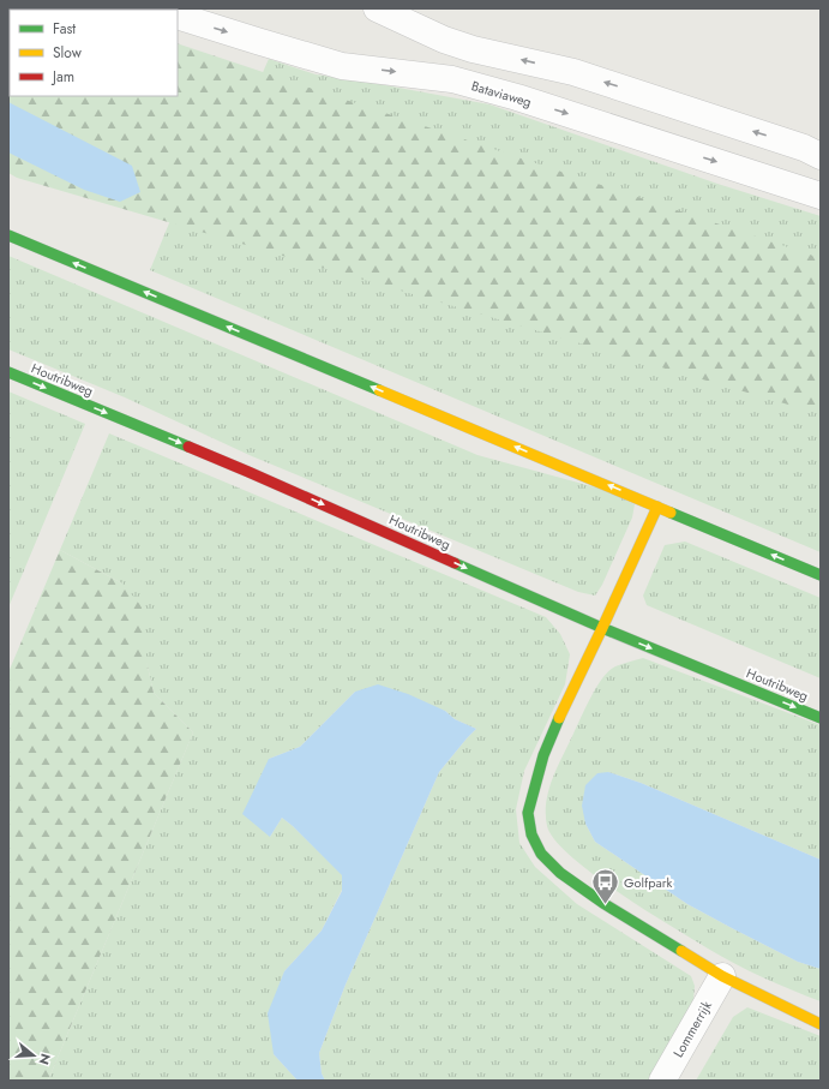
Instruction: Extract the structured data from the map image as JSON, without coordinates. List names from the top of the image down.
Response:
{
  "streets": {
    "main road": ["Houtribweg"],
    "street": ["Bataviaweg", "Lommerrijk"]
  },
  "one_way": ["Houtribweg"],
  "places": {
    "bus stop": ["Golfpark"]
  },
  "legend": ["Fast", "Slow", "Jam"],
  "north": "right"
}
